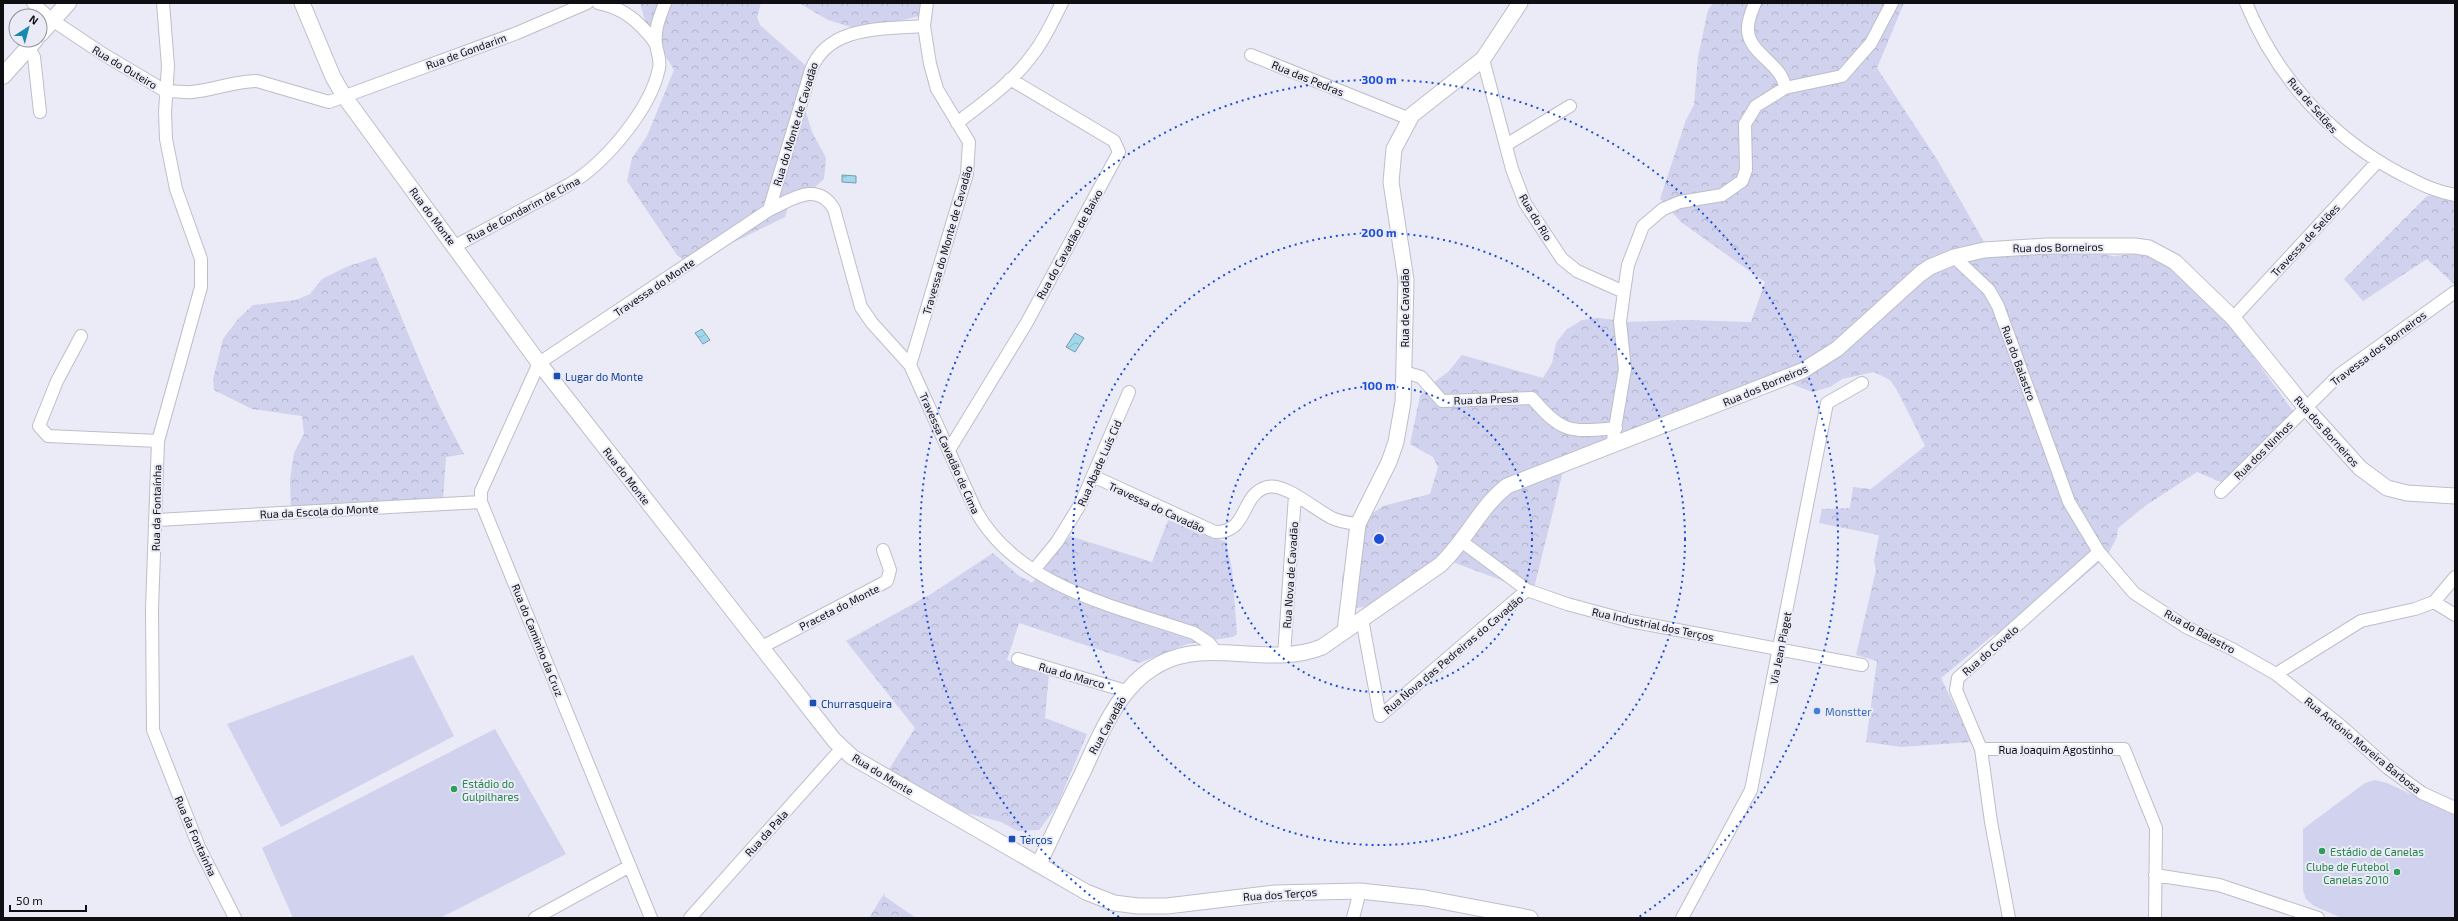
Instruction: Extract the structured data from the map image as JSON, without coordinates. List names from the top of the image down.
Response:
{
  "streets": {
    "street": [
      "Rua de Gondarim",
      "Rua do Outeiro",
      "Rua das Pedras",
      "Rua de Selões",
      "Rua do Monte de Cavadão",
      "Rua de Gondarim de Cima",
      "Rua do Monte",
      "Rua do Rio",
      "Travessa do Monte de Cavadão",
      "Travessa de Selões",
      "Rua do Cavadão de Baixo",
      "Rua dos Borneiros",
      "Travessa do Monte",
      "Rua de Cavadão",
      "Travessa dos Borneiros",
      "Rua do Balastro",
      "Rua da Presa",
      "Rua dos Ninhos",
      "Travessa Cavadão de Cima",
      "Rua Abade Luís Cid",
      "Travessa do Cavadão",
      "Rua da Fontaínha",
      "Rua da Escola do Monte",
      "Rua Nova de Cavadão",
      "Praceta do Monte",
      "Rua Industrial dos Terços",
      "Rua do Caminho da Cruz",
      "Via Jean Piaget",
      "Rua do Covelo",
      "Rua Nova das Pedreiras do Cavadão",
      "Rua do Marco",
      "Rua Cavadão",
      "Rua António Moreira Barbosa",
      "Rua Joaquim Agostinho",
      "Rua da Pala",
      "Rua dos Terços"
    ]
  },
  "crossings": [
    ["Rua de Gondarim", "Rua do Outeiro"],
    ["Rua de Gondarim", "Rua do Monte"],
    ["Rua do Outeiro", "Rua do Monte"],
    ["Rua do Outeiro", "Rua da Fontaínha"],
    ["Rua das Pedras", "Rua de Cavadão"],
    ["Rua de Selões", "Travessa de Selões"],
    ["Rua do Monte de Cavadão", "Travessa do Monte de Cavadão"],
    ["Rua do Monte de Cavadão", "Travessa do Monte"],
    ["Rua do Monte de Cavadão", "Travessa Cavadão de Cima"],
    ["Rua de Gondarim de Cima", "Rua do Monte"],
    ["Rua do Monte", "Travessa do Monte"],
    ["Rua do Monte", "Praceta do Monte"],
    ["Rua do Monte", "Rua Cavadão"],
    ["Rua do Monte", "Rua da Pala"],
    ["Rua do Monte", "Rua dos Terços"],
    ["Rua do Rio", "Rua de Cavadão"],
    ["Travessa do Monte de Cavadão", "Travessa Cavadão de Cima"],
    ["Travessa de Selões", "Rua dos Borneiros"],
    ["Rua do Cavadão de Baixo", "Travessa Cavadão de Cima"],
    ["Rua dos Borneiros", "Travessa dos Borneiros"],
    ["Rua dos Borneiros", "Rua do Balastro"],
    ["Rua dos Borneiros", "Rua dos Ninhos"],
    ["Rua dos Borneiros", "Rua Industrial dos Terços"],
    ["Rua dos Borneiros", "Rua Cavadão"],
    ["Travessa do Monte", "Travessa Cavadão de Cima"],
    ["Rua de Cavadão", "Rua da Presa"],
    ["Rua de Cavadão", "Travessa do Cavadão"],
    ["Rua de Cavadão", "Rua Cavadão"],
    ["Travessa dos Borneiros", "Rua dos Ninhos"],
    ["Rua do Balastro", "Rua do Covelo"],
    ["Rua do Balastro", "Rua António Moreira Barbosa"],
    ["Travessa Cavadão de Cima", "Rua Abade Luís Cid"],
    ["Travessa Cavadão de Cima", "Rua Cavadão"],
    ["Rua Abade Luís Cid", "Travessa do Cavadão"],
    ["Travessa do Cavadão", "Rua Nova de Cavadão"],
    ["Rua da Fontaínha", "Rua da Escola do Monte"],
    ["Rua da Escola do Monte", "Rua do Caminho da Cruz"],
    ["Rua Nova de Cavadão", "Rua Cavadão"],
    ["Rua Industrial dos Terços", "Via Jean Piaget"],
    ["Rua Industrial dos Terços", "Rua Nova das Pedreiras do Cavadão"],
    ["Rua Industrial dos Terços", "Rua Cavadão"],
    ["Rua do Covelo", "Rua Joaquim Agostinho"],
    ["Rua Nova das Pedreiras do Cavadão", "Rua Cavadão"],
    ["Rua do Marco", "Rua Cavadão"],
    ["Rua Cavadão", "Rua dos Terços"]
  ],
  "places": {
    "transit": ["Lugar do Monte", "Churrasqueira", "Terços"],
    "other": [
      "Monstter",
      "Estádio do Gulpilhares",
      "Estádio de Canelas",
      "Clube de Futebol Canelas 2010"
    ]
  },
  "scale_bar": "50 m",
  "north": "top right",
  "rings": ["300 m", "200 m", "100 m"]
}
